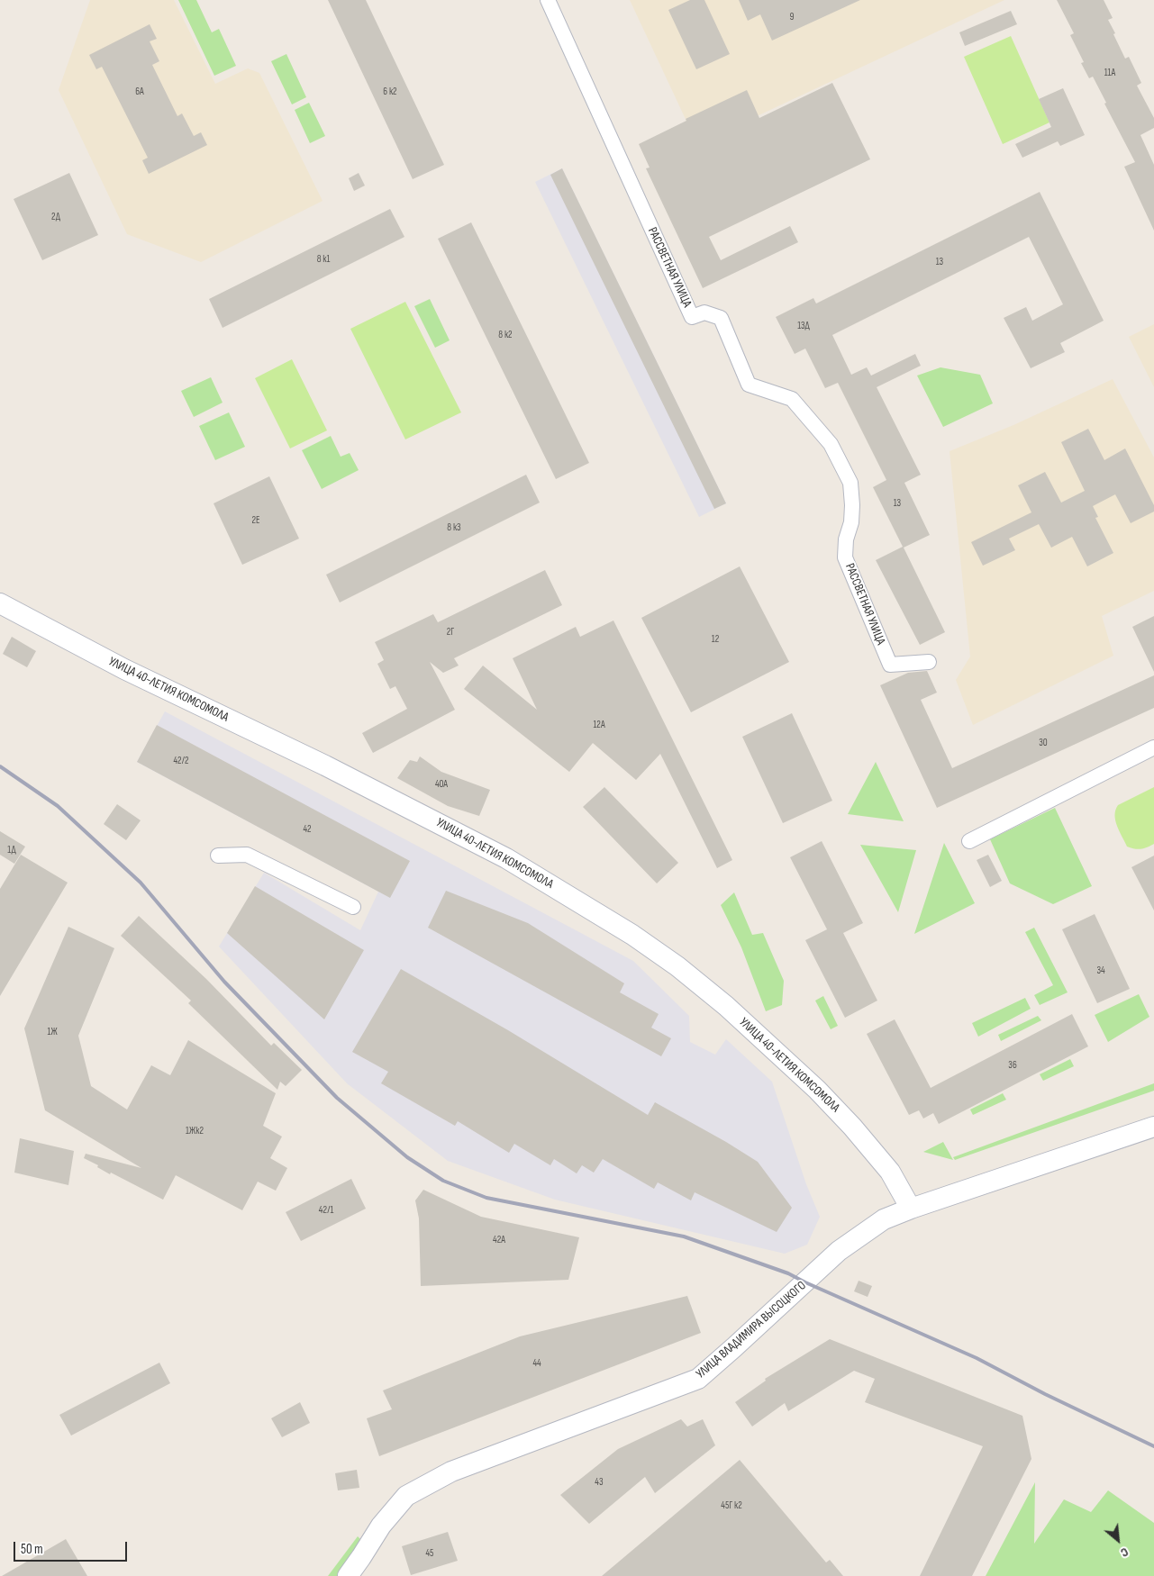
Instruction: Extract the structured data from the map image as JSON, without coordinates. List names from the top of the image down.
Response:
{
  "streets": {
    "main road": ["УЛИЦА 40-ЛЕТИЯ КОМСОМОЛА", "УЛИЦА ВЛАДИМИРА ВЫСОЦКОГО"],
    "street": ["РАССВЕТНАЯ УЛИЦА"]
  },
  "crossings": [
    ["УЛИЦА 40-ЛЕТИЯ КОМСОМОЛА", "УЛИЦА ВЛАДИМИРА ВЫСОЦКОГО"]
  ],
  "house_numbers": [
    "9",
    "11А",
    "6А",
    "6 к2",
    "2Д",
    "8 к1",
    "13",
    "13Д",
    "8 к2",
    "13",
    "2Е",
    "8 к3",
    "2Г",
    "12",
    "12А",
    "30",
    "42/2",
    "40А",
    "42",
    "1Д",
    "34",
    "1Ж",
    "36",
    "1Жк2",
    "42/1",
    "42А",
    "44",
    "43",
    "45Г к2",
    "45"
  ],
  "scale_bar": "50 m",
  "north": "bottom right"
}
